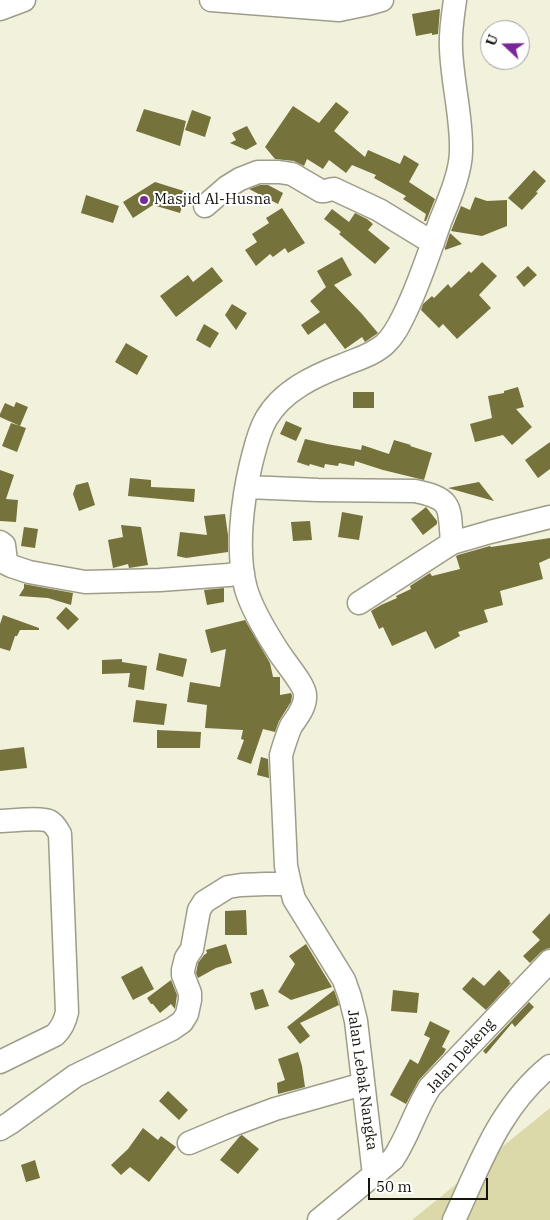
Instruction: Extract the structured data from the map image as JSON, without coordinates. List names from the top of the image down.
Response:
{
  "streets": {
    "street": ["Jalan Dekeng", "Jalan Lebak Nangka"]
  },
  "crossings": [
    ["Jalan Dekeng", "Jalan Lebak Nangka"]
  ],
  "places": ["Masjid Al-Husna"],
  "scale_bar": "50 m",
  "north": "left"
}
